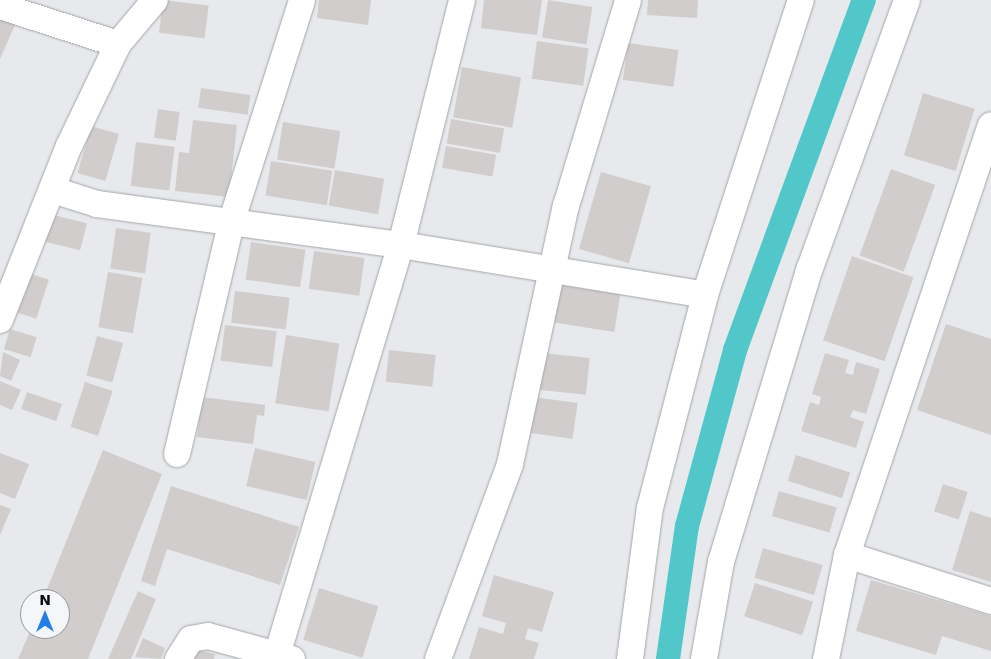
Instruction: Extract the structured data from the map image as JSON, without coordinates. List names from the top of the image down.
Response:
{
  "north": "top"
}
